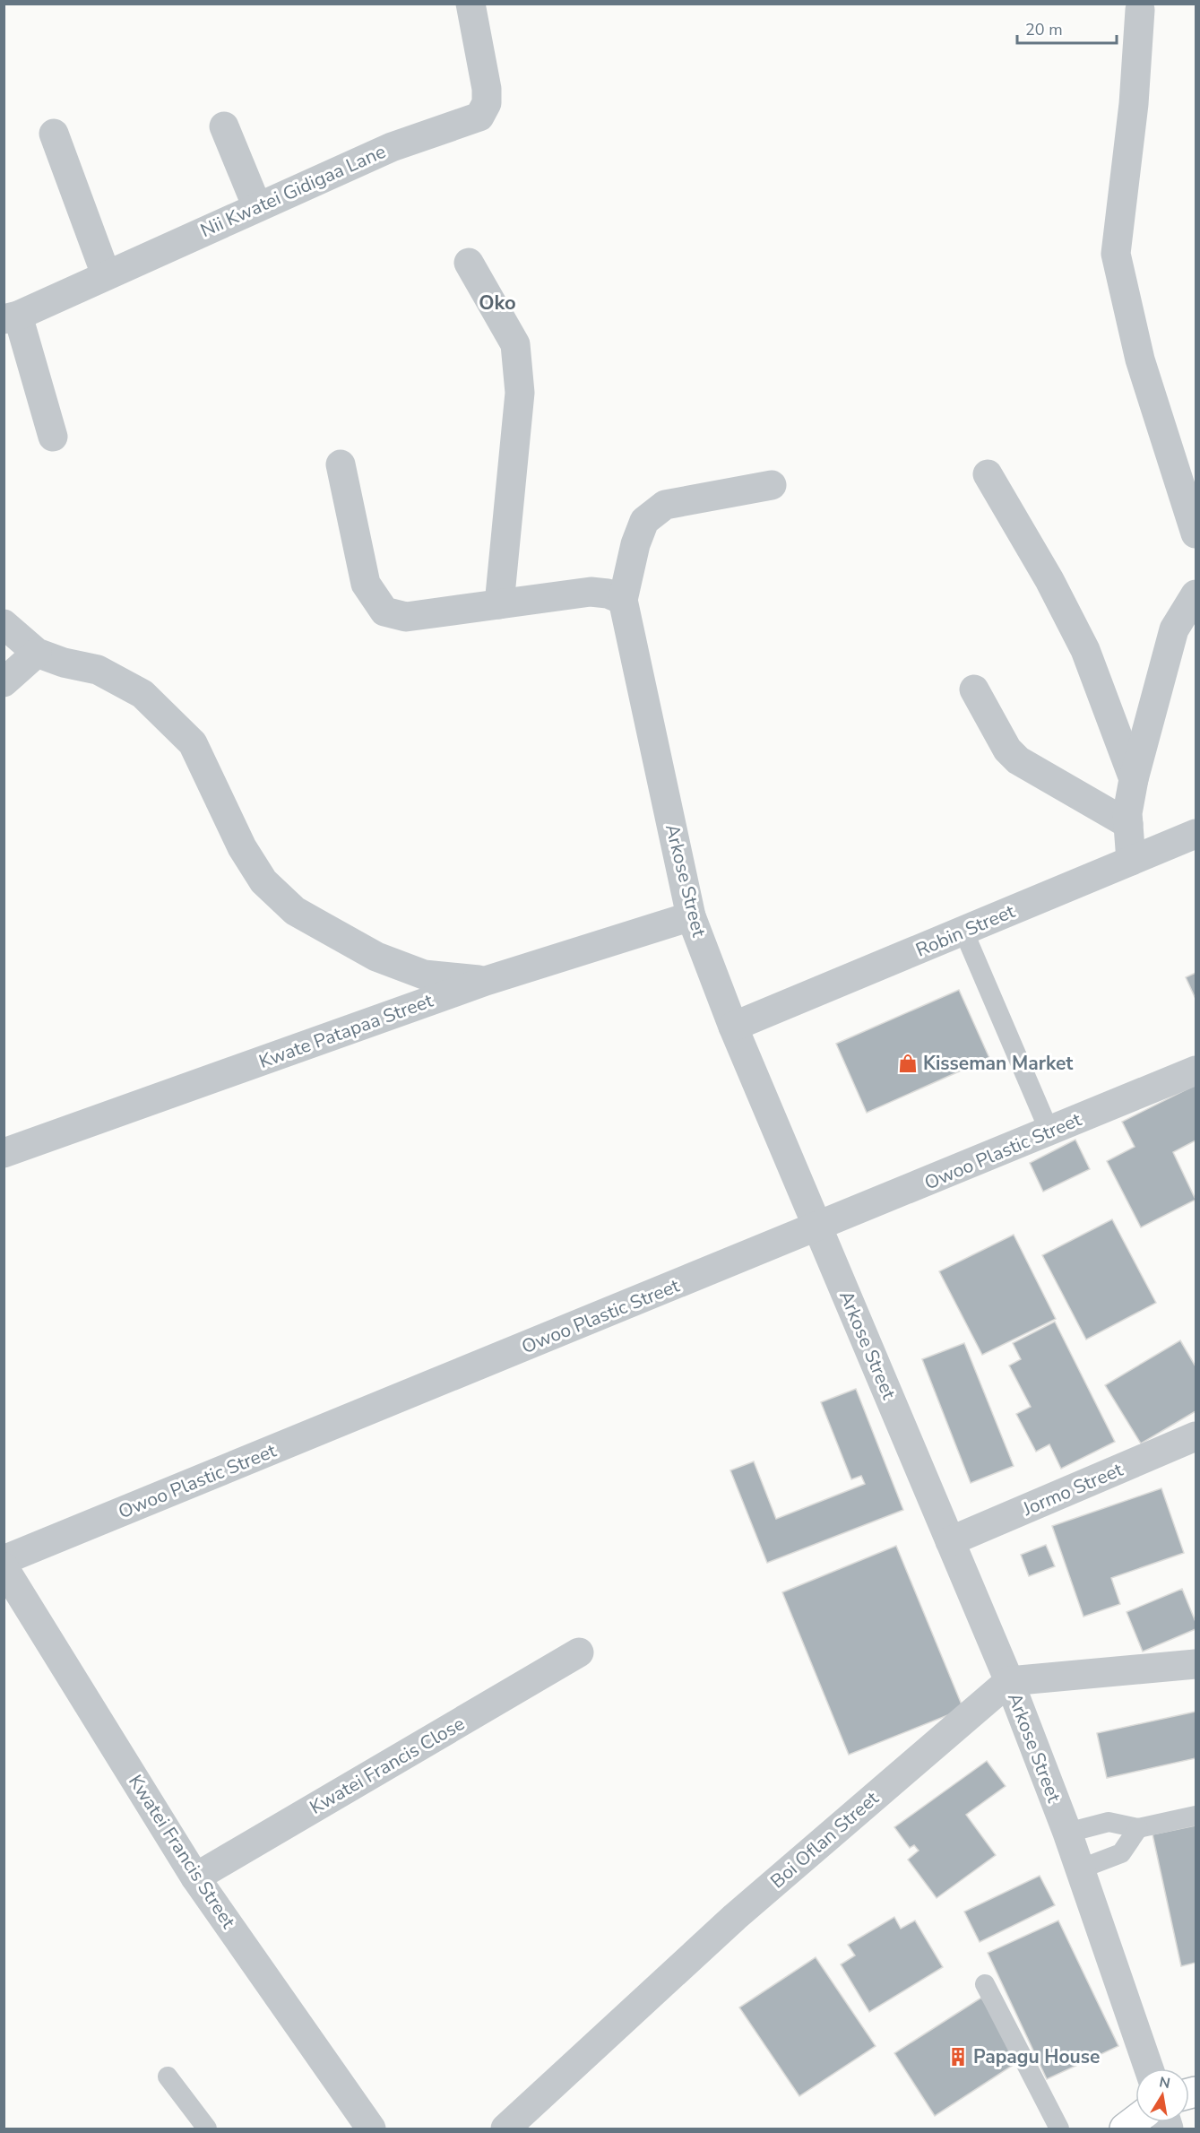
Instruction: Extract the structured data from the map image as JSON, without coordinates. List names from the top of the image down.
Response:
{
  "streets": {
    "street": [
      "Nii Kwatei Gidigaa Lane",
      "Arkose Street",
      "Robin Street",
      "Kwate Patapaa Street",
      "Owoo Plastic Street",
      "Jormo Street",
      "Kwatei Francis Close",
      "Boi Oflan Street",
      "Kwatei Francis Street"
    ]
  },
  "crossings": [
    ["Arkose Street", "Robin Street"],
    ["Arkose Street", "Kwate Patapaa Street"],
    ["Arkose Street", "Owoo Plastic Street"],
    ["Arkose Street", "Jormo Street"],
    ["Arkose Street", "Boi Oflan Street"],
    ["Kwatei Francis Close", "Kwatei Francis Street"]
  ],
  "districts": ["Oko"],
  "places": {
    "shop": ["Kisseman Market"],
    "building": ["Papagu House"]
  },
  "scale_bar": "20 m",
  "north": "top"
}
